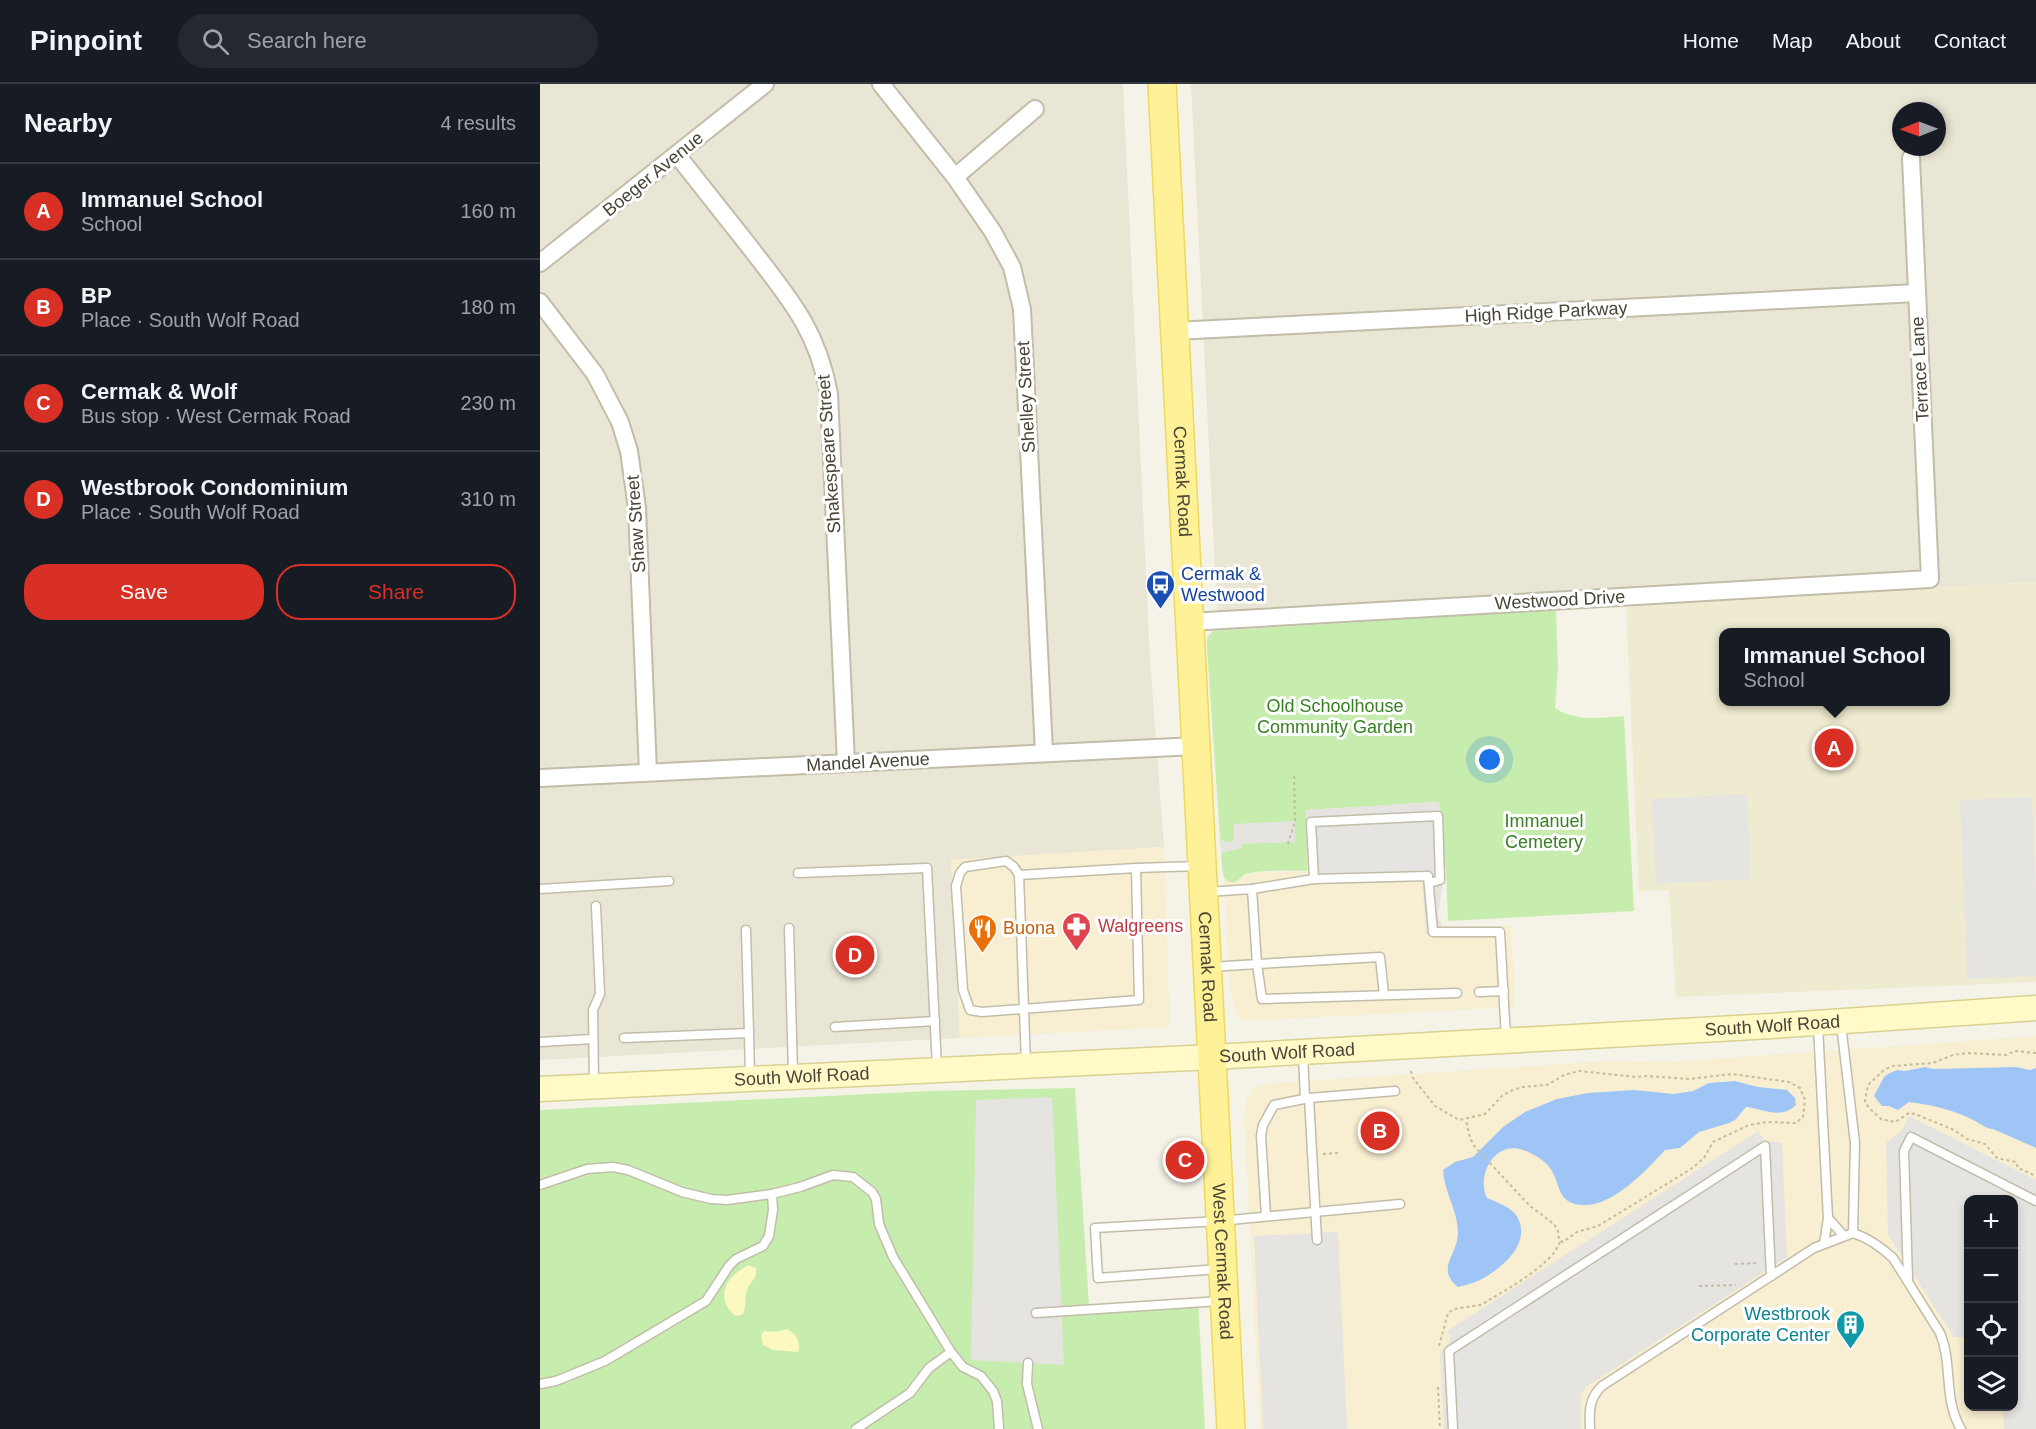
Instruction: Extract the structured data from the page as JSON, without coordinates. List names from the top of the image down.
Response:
{
  "streets": {
    "main road": ["Cermak Road", "South Wolf Road", "West Cermak Road"],
    "street": [
      "Boeger Avenue",
      "High Ridge Parkway",
      "Terrace Lane",
      "Shelley Street",
      "Shakespeare Street",
      "Shaw Street",
      "Westwood Drive",
      "Mandel Avenue"
    ]
  },
  "crossings": [
    ["Boeger Avenue", "Shakespeare Street"],
    ["High Ridge Parkway", "Terrace Lane"],
    ["High Ridge Parkway", "Cermak Road"],
    ["Terrace Lane", "Westwood Drive"],
    ["Shelley Street", "Mandel Avenue"],
    ["Shakespeare Street", "Mandel Avenue"],
    ["Cermak Road", "Westwood Drive"],
    ["Cermak Road", "Mandel Avenue"],
    ["Cermak Road", "South Wolf Road"],
    ["Cermak Road", "West Cermak Road"],
    ["Shaw Street", "Mandel Avenue"],
    ["South Wolf Road", "West Cermak Road"]
  ],
  "parks": ["Old Schoolhouse Community Garden", "Immanuel Cemetery"],
  "places": {
    "bus stop": ["Cermak & Westwood"],
    "pharmacy": ["Walgreens"],
    "restaurant": ["Buona"],
    "building": ["Westbrook Corporate Center"]
  },
  "north": "left",
  "page": {
    "header": "Pinpoint",
    "search": "Search here",
    "nav": [
      "Home",
      "Map",
      "About",
      "Contact"
    ],
    "heading": ["Nearby", "4 results"],
    "list": [
      {
        "mark": "A",
        "name": "Immanuel School",
        "note": "School",
        "value": "160 m"
      },
      {
        "mark": "B",
        "name": "BP",
        "note": "Place · South Wolf Road",
        "value": "180 m"
      },
      {
        "mark": "C",
        "name": "Cermak & Wolf",
        "note": "Bus stop · West Cermak Road",
        "value": "230 m"
      },
      {
        "mark": "D",
        "name": "Westbrook Condominium",
        "note": "Place · South Wolf Road",
        "value": "310 m"
      }
    ],
    "buttons": ["Save", "Share"],
    "popup": ["Immanuel School", "School"],
    "pins": [
      "A",
      "D",
      "B",
      "C"
    ],
    "map_buttons": ["+", "−"]
  }
}
